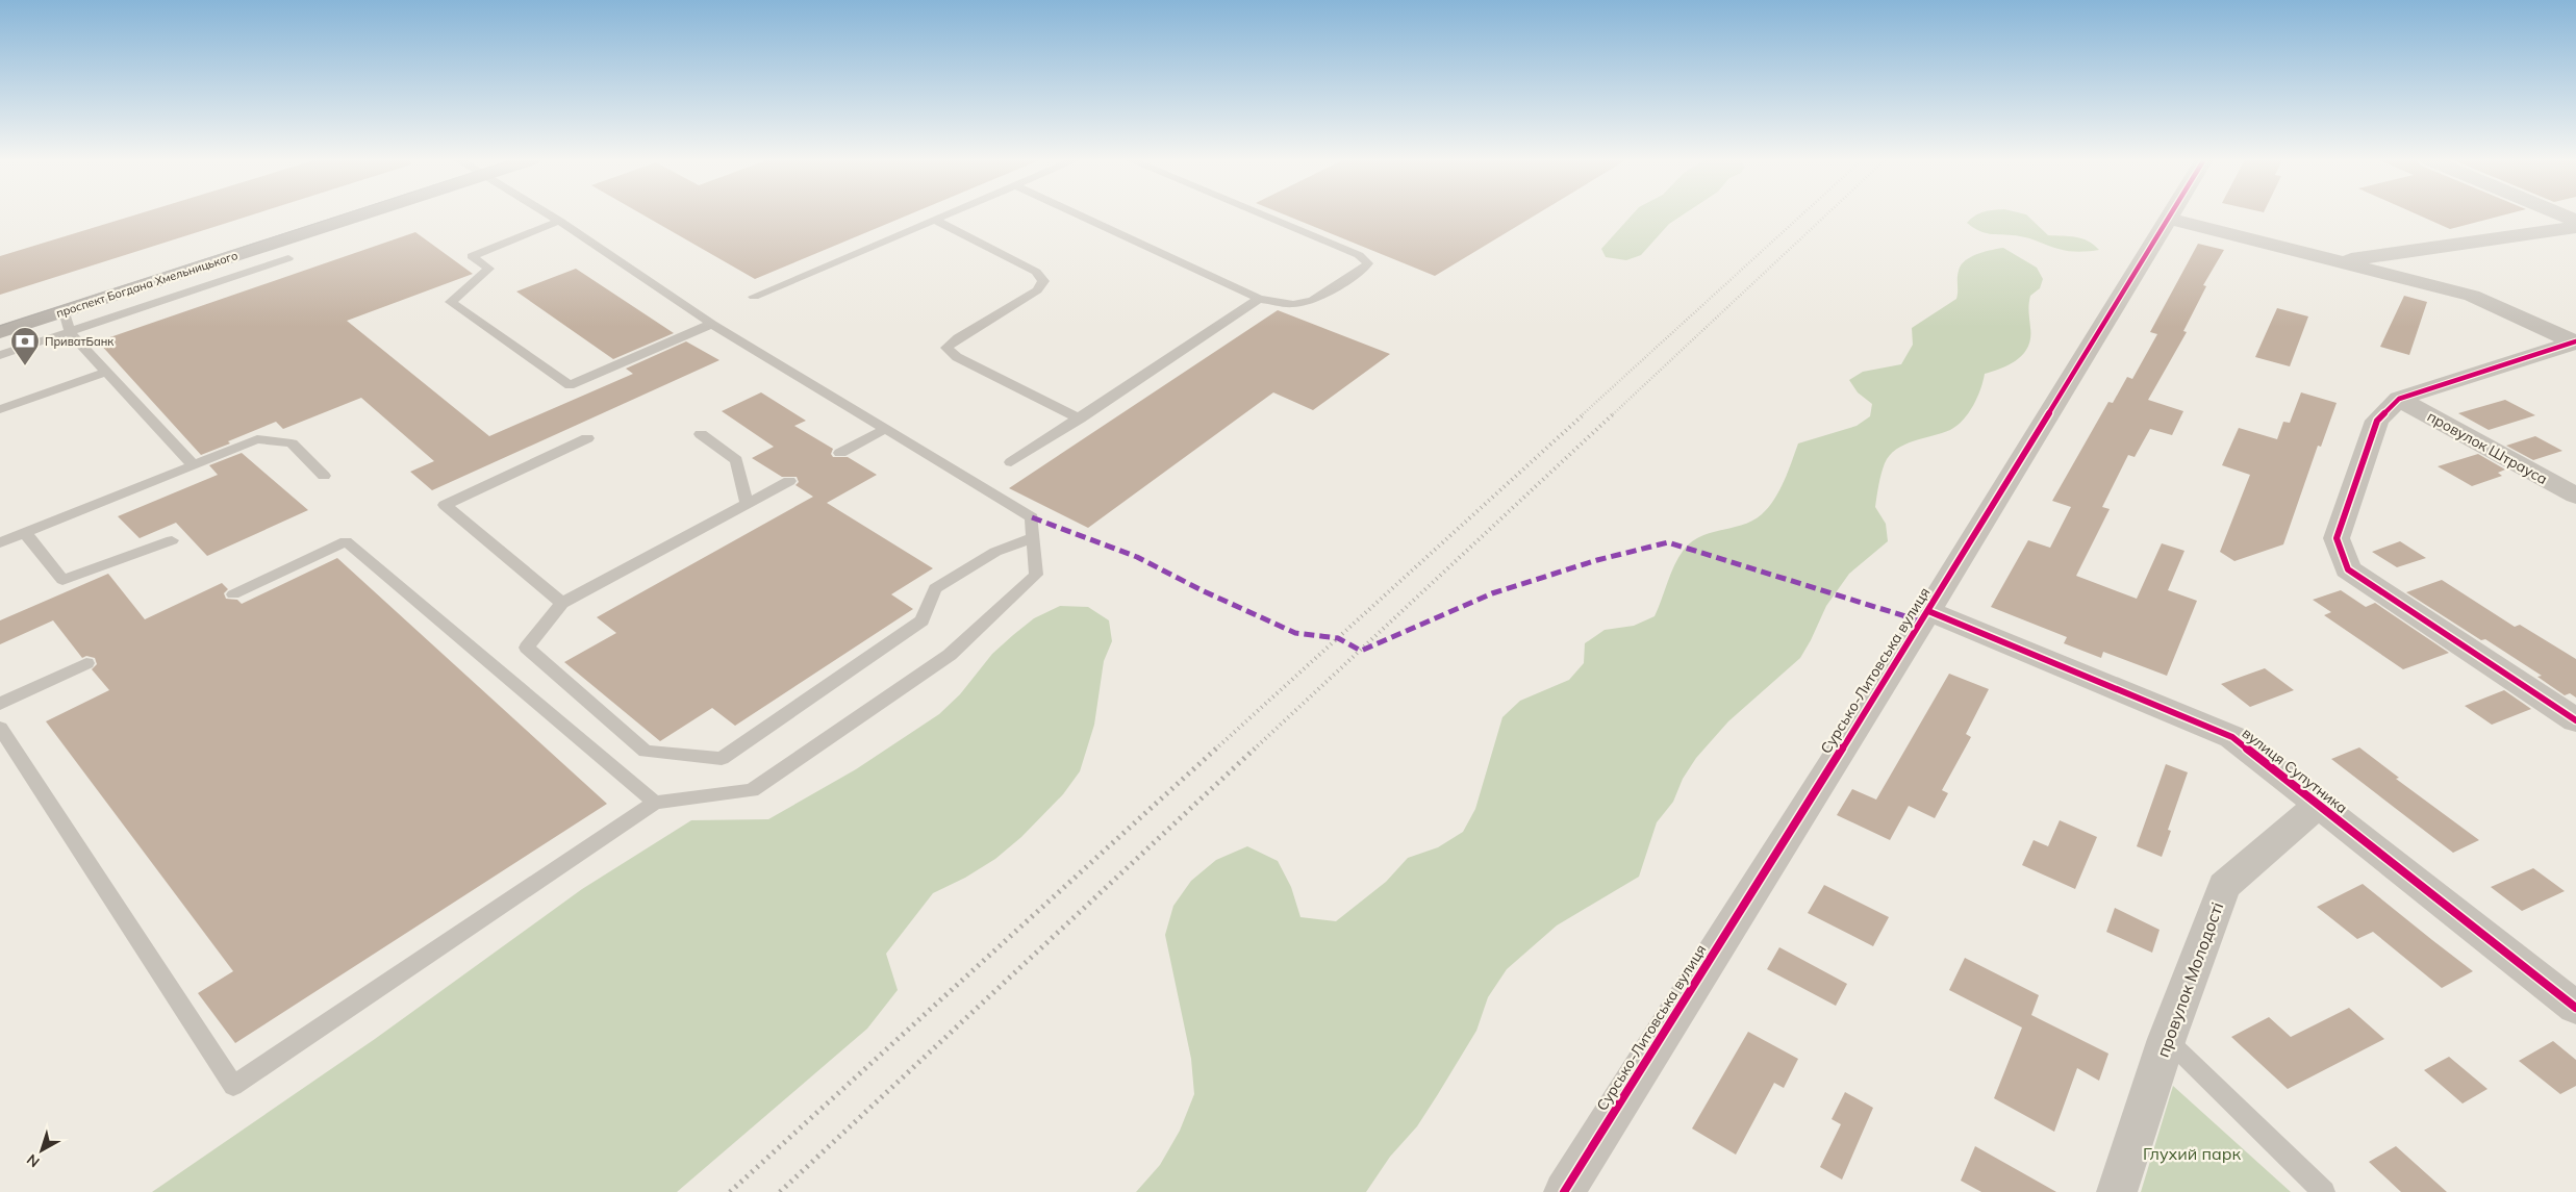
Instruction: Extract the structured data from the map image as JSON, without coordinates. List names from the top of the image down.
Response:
{
  "streets": {
    "main road": ["проспект Богдана Хмельницького"],
    "street": [
      "провулок Штрауса",
      "Сурсько-Литовська вулиця",
      "вулиця Супутника",
      "провулок Молодості"
    ]
  },
  "crossings": [
    ["Сурсько-Литовська вулиця", "вулиця Супутника"],
    ["вулиця Супутника", "провулок Молодості"]
  ],
  "parks": ["Глухий парк"],
  "places": {
    "bank": ["ПриватБанк"]
  },
  "north": "bottom left"
}
